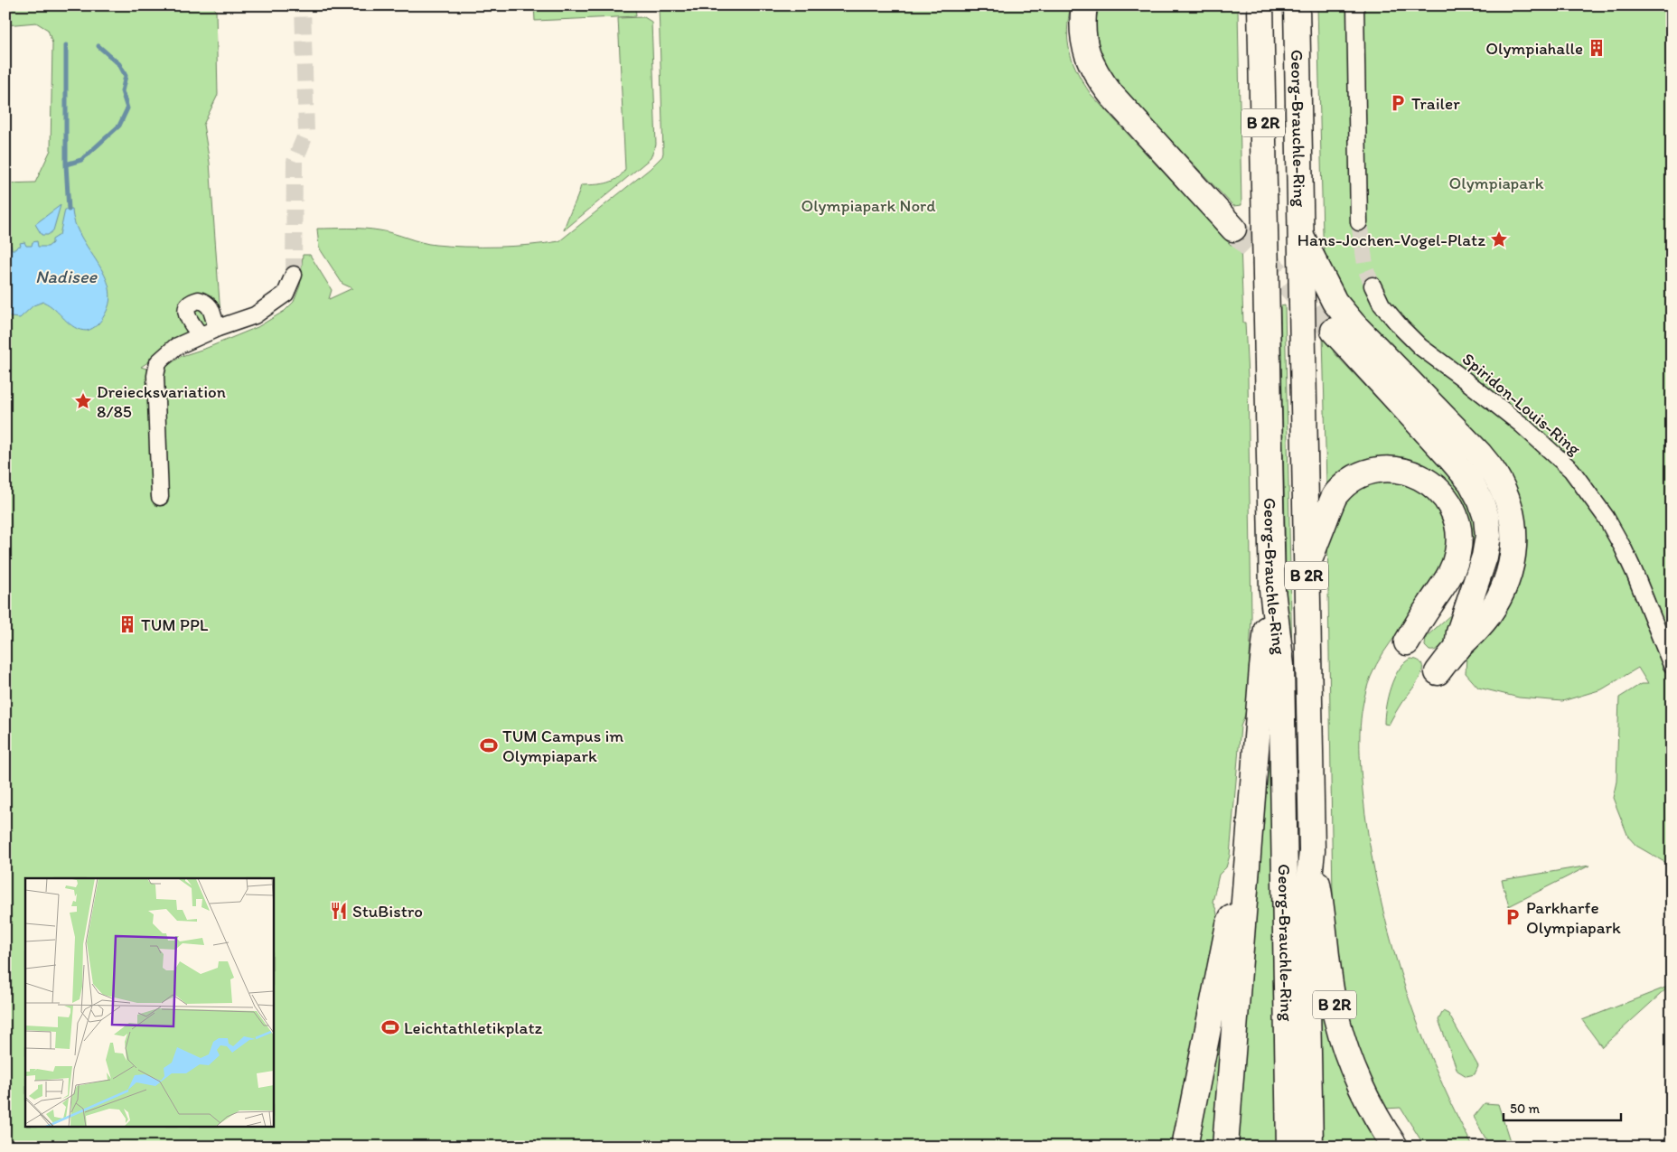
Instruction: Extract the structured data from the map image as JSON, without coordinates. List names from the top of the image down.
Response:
{
  "streets": {
    "highway": ["B 2R", "Georg-Brauchle-Ring"],
    "street": ["Spiridon-Louis-Ring"]
  },
  "crossings": [
    ["B 2R", "Georg-Brauchle-Ring"]
  ],
  "water": ["Nadisee"],
  "parks": ["Olympiapark", "Olympiapark Nord"],
  "places": {
    "building": ["Olympiahalle", "TUM PPL"],
    "parking": ["Trailer", "Parkharfe Olympiapark"],
    "place": ["Hans-Jochen-Vogel-Platz", "Dreiecksvariation 8/85"],
    "sports": ["TUM Campus im Olympiapark", "Leichtathletikplatz"],
    "restaurant": ["StuBistro"]
  },
  "scale_bar": "50 m"
}
